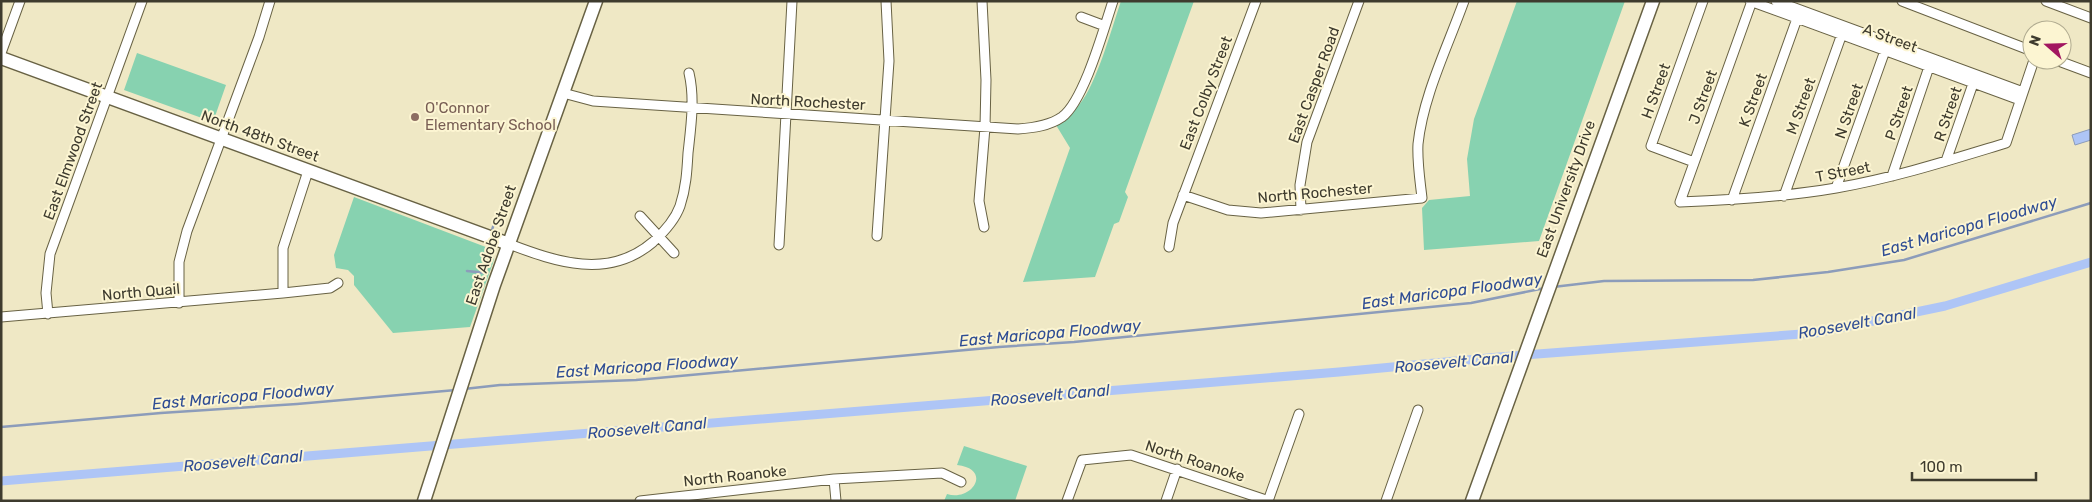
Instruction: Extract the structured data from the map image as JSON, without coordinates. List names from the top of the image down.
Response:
{
  "streets": {
    "street": [
      "A Street",
      "East Casper Road",
      "H Street",
      "East Colby Street",
      "J Street",
      "K Street",
      "North Rochester",
      "M Street",
      "N Street",
      "P Street",
      "R Street",
      "North 48th Street",
      "East Elmwood Street",
      "T Street",
      "East University Drive",
      "East Adobe Street",
      "North Quail",
      "North Roanoke"
    ]
  },
  "crossings": [
    ["A Street", "J Street"],
    ["A Street", "K Street"],
    ["A Street", "M Street"],
    ["A Street", "N Street"],
    ["A Street", "P Street"],
    ["A Street", "R Street"],
    ["A Street", "T Street"],
    ["East Casper Road", "North Rochester"],
    ["H Street", "J Street"],
    ["East Colby Street", "North Rochester"],
    ["J Street", "T Street"],
    ["K Street", "T Street"],
    ["North Rochester", "East Adobe Street"],
    ["M Street", "T Street"],
    ["N Street", "T Street"],
    ["P Street", "T Street"],
    ["R Street", "T Street"],
    ["North 48th Street", "East Elmwood Street"],
    ["North 48th Street", "East Adobe Street"],
    ["East Elmwood Street", "North Quail"]
  ],
  "water": ["East Maricopa Floodway", "Roosevelt Canal"],
  "places": ["O'Connor Elementary School"],
  "scale_bar": "100 m",
  "north": "left"
}
